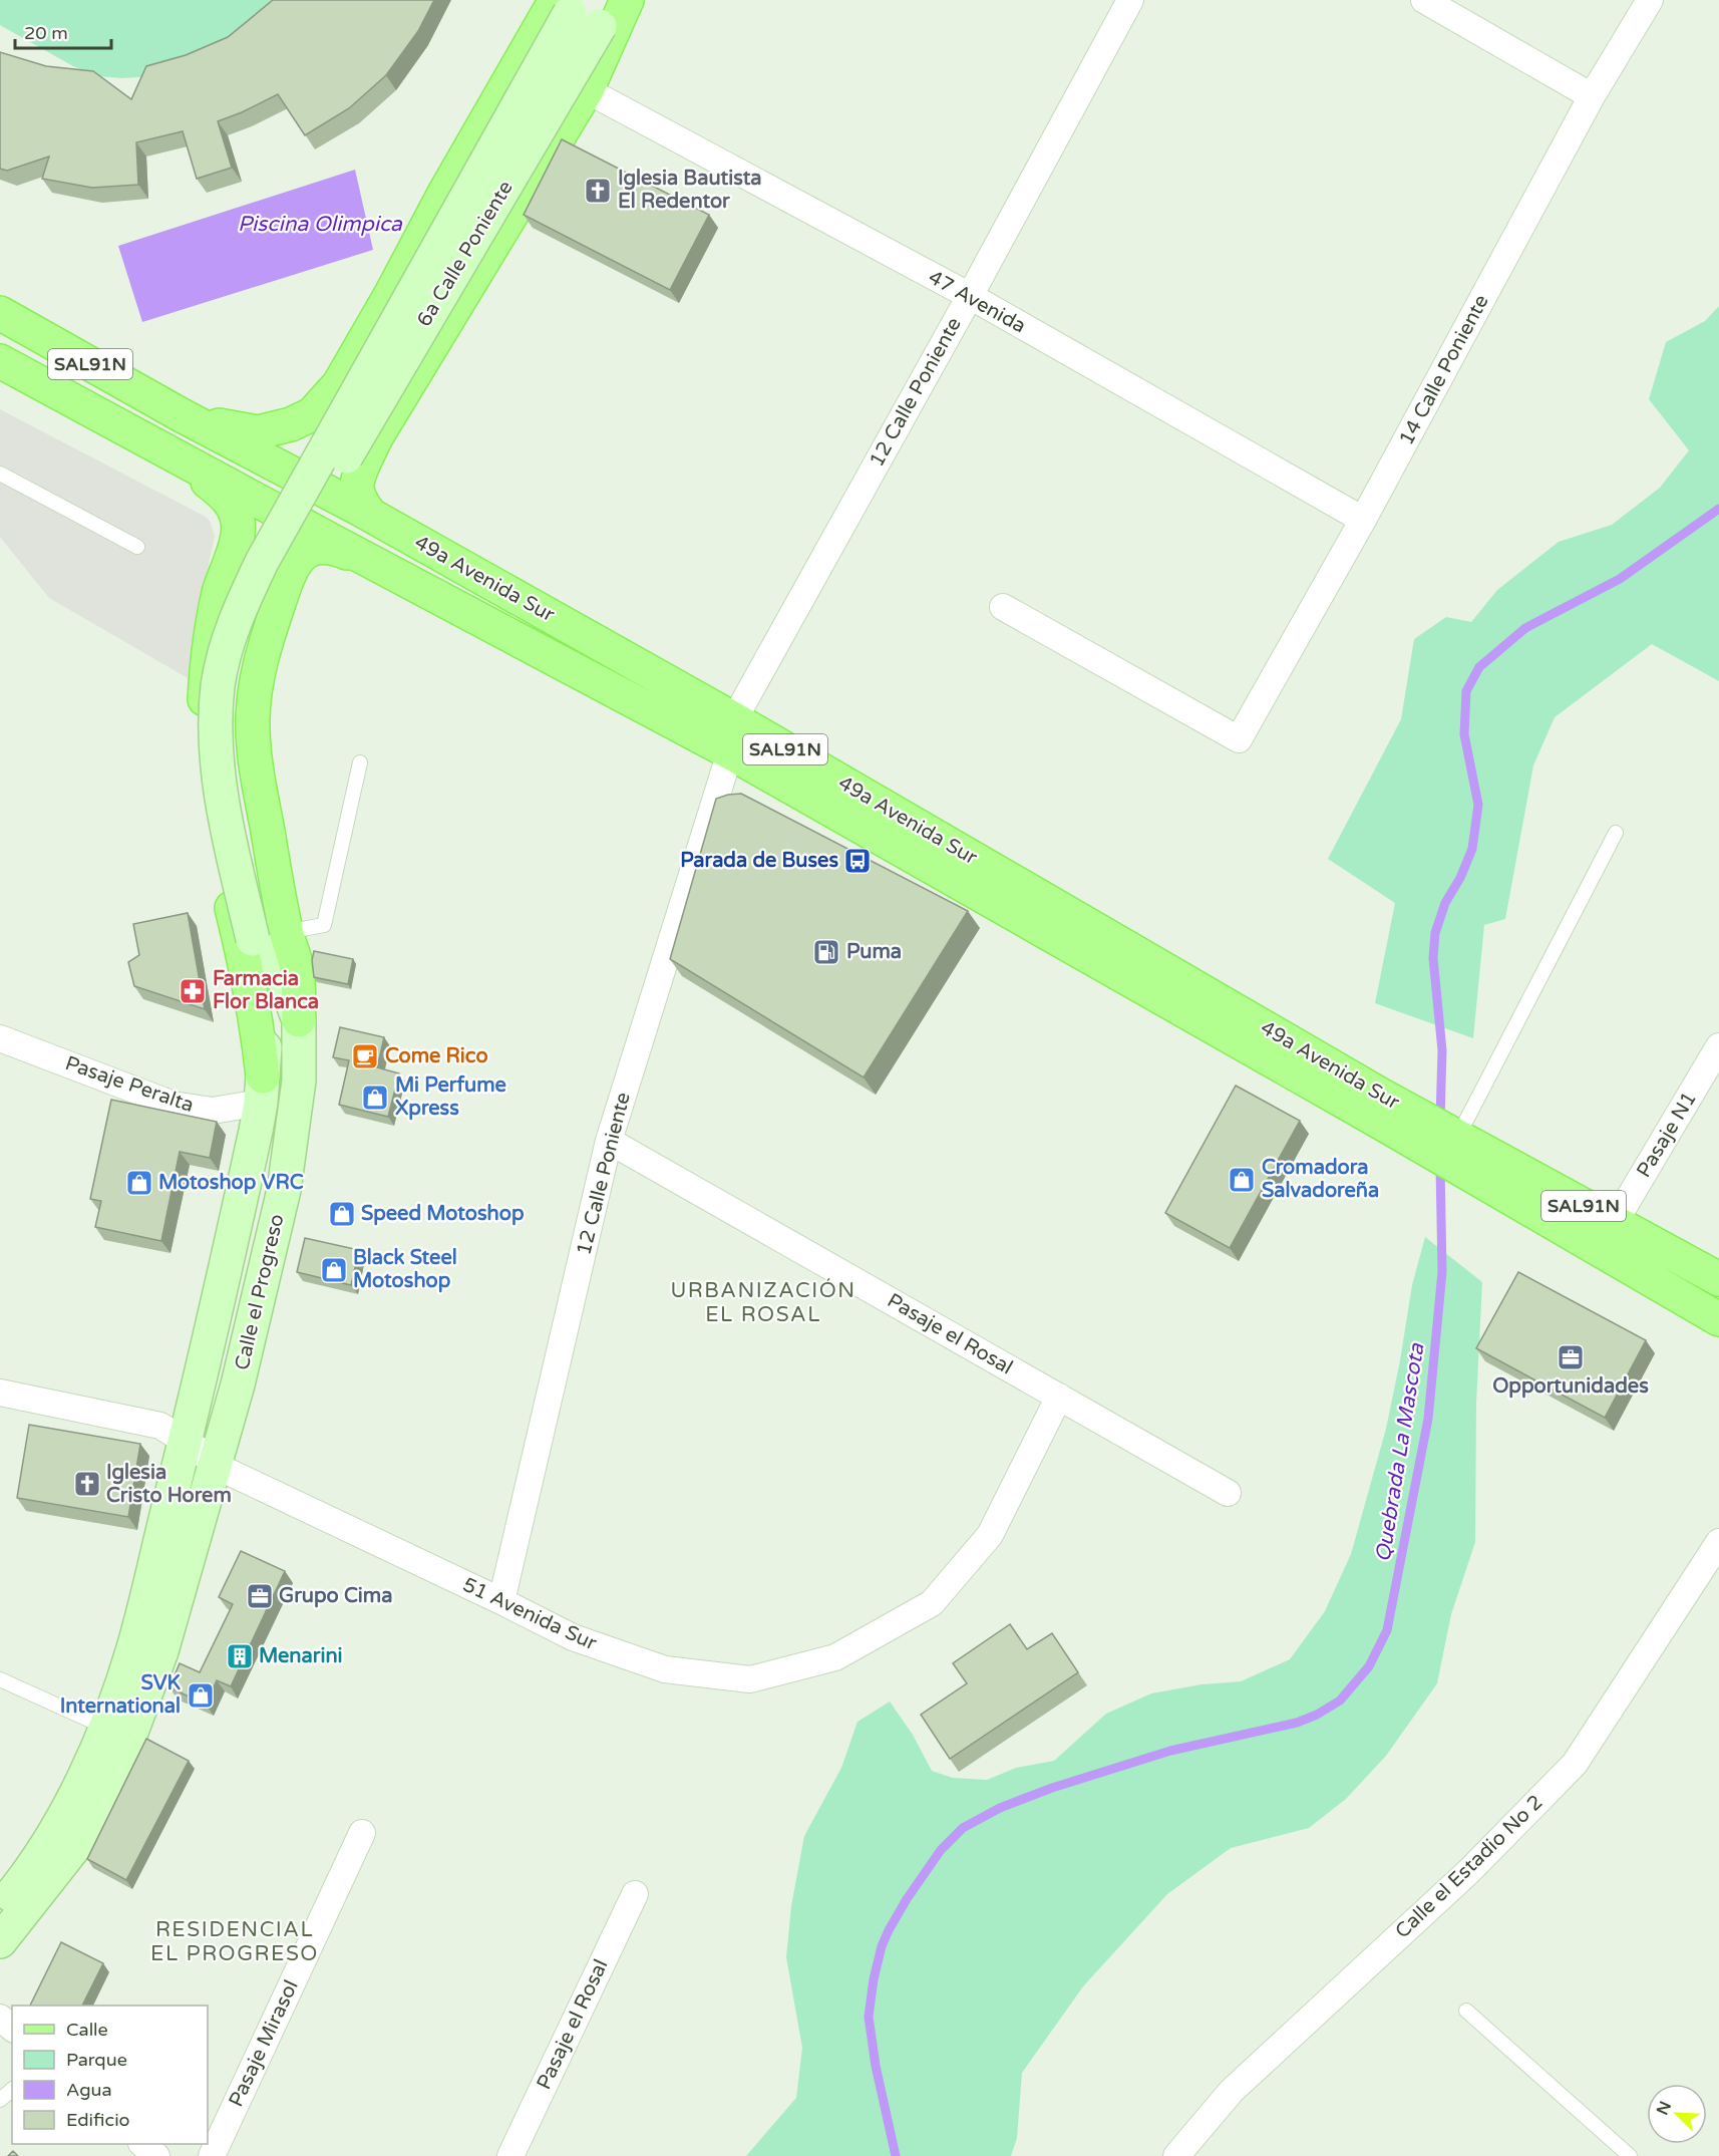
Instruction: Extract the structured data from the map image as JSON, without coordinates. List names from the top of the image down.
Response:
{
  "streets": {
    "main road": ["SAL91N", "49a Avenida Sur"],
    "street": [
      "6a Calle Poniente",
      "47 Avenida",
      "14 Calle Poniente",
      "12 Calle Poniente",
      "Pasaje Peralta",
      "Pasaje N1",
      "Calle el Progreso",
      "Pasaje el Rosal",
      "51 Avenida Sur",
      "Calle el Estadio No 2",
      "Pasaje Mirasol"
    ]
  },
  "crossings": [
    ["6a Calle Poniente", "Calle el Progreso"],
    ["47 Avenida", "14 Calle Poniente"],
    ["47 Avenida", "12 Calle Poniente"],
    ["12 Calle Poniente", "49a Avenida Sur"],
    ["12 Calle Poniente", "Pasaje el Rosal"],
    ["12 Calle Poniente", "51 Avenida Sur"],
    ["49a Avenida Sur", "Pasaje N1"],
    ["Pasaje Peralta", "Calle el Progreso"],
    ["Calle el Progreso", "51 Avenida Sur"],
    ["Pasaje el Rosal", "51 Avenida Sur"]
  ],
  "districts": ["URBANIZACIÓN EL ROSAL", "RESIDENCIAL EL PROGRESO"],
  "water": ["Piscina Olimpica", "Quebrada La Mascota"],
  "places": {
    "church": ["Iglesia Bautista El Redentor", "Iglesia Cristo Horem"],
    "bus stop": ["Parada de Buses"],
    "fuel station": ["Puma"],
    "pharmacy": ["Farmacia Flor Blanca"],
    "cafe": ["Come Rico"],
    "shop": [
      "Mi Perfume Xpress",
      "Cromadora Salvadoreña",
      "Motoshop VRC",
      "Speed Motoshop",
      "Black Steel Motoshop",
      "SVK International"
    ],
    "office": ["Opportunidades", "Grupo Cima"],
    "building": ["Menarini"]
  },
  "legend": [
    "Calle",
    "Parque",
    "Agua",
    "Edificio"
  ],
  "scale_bar": "20 m",
  "north": "top left"
}
